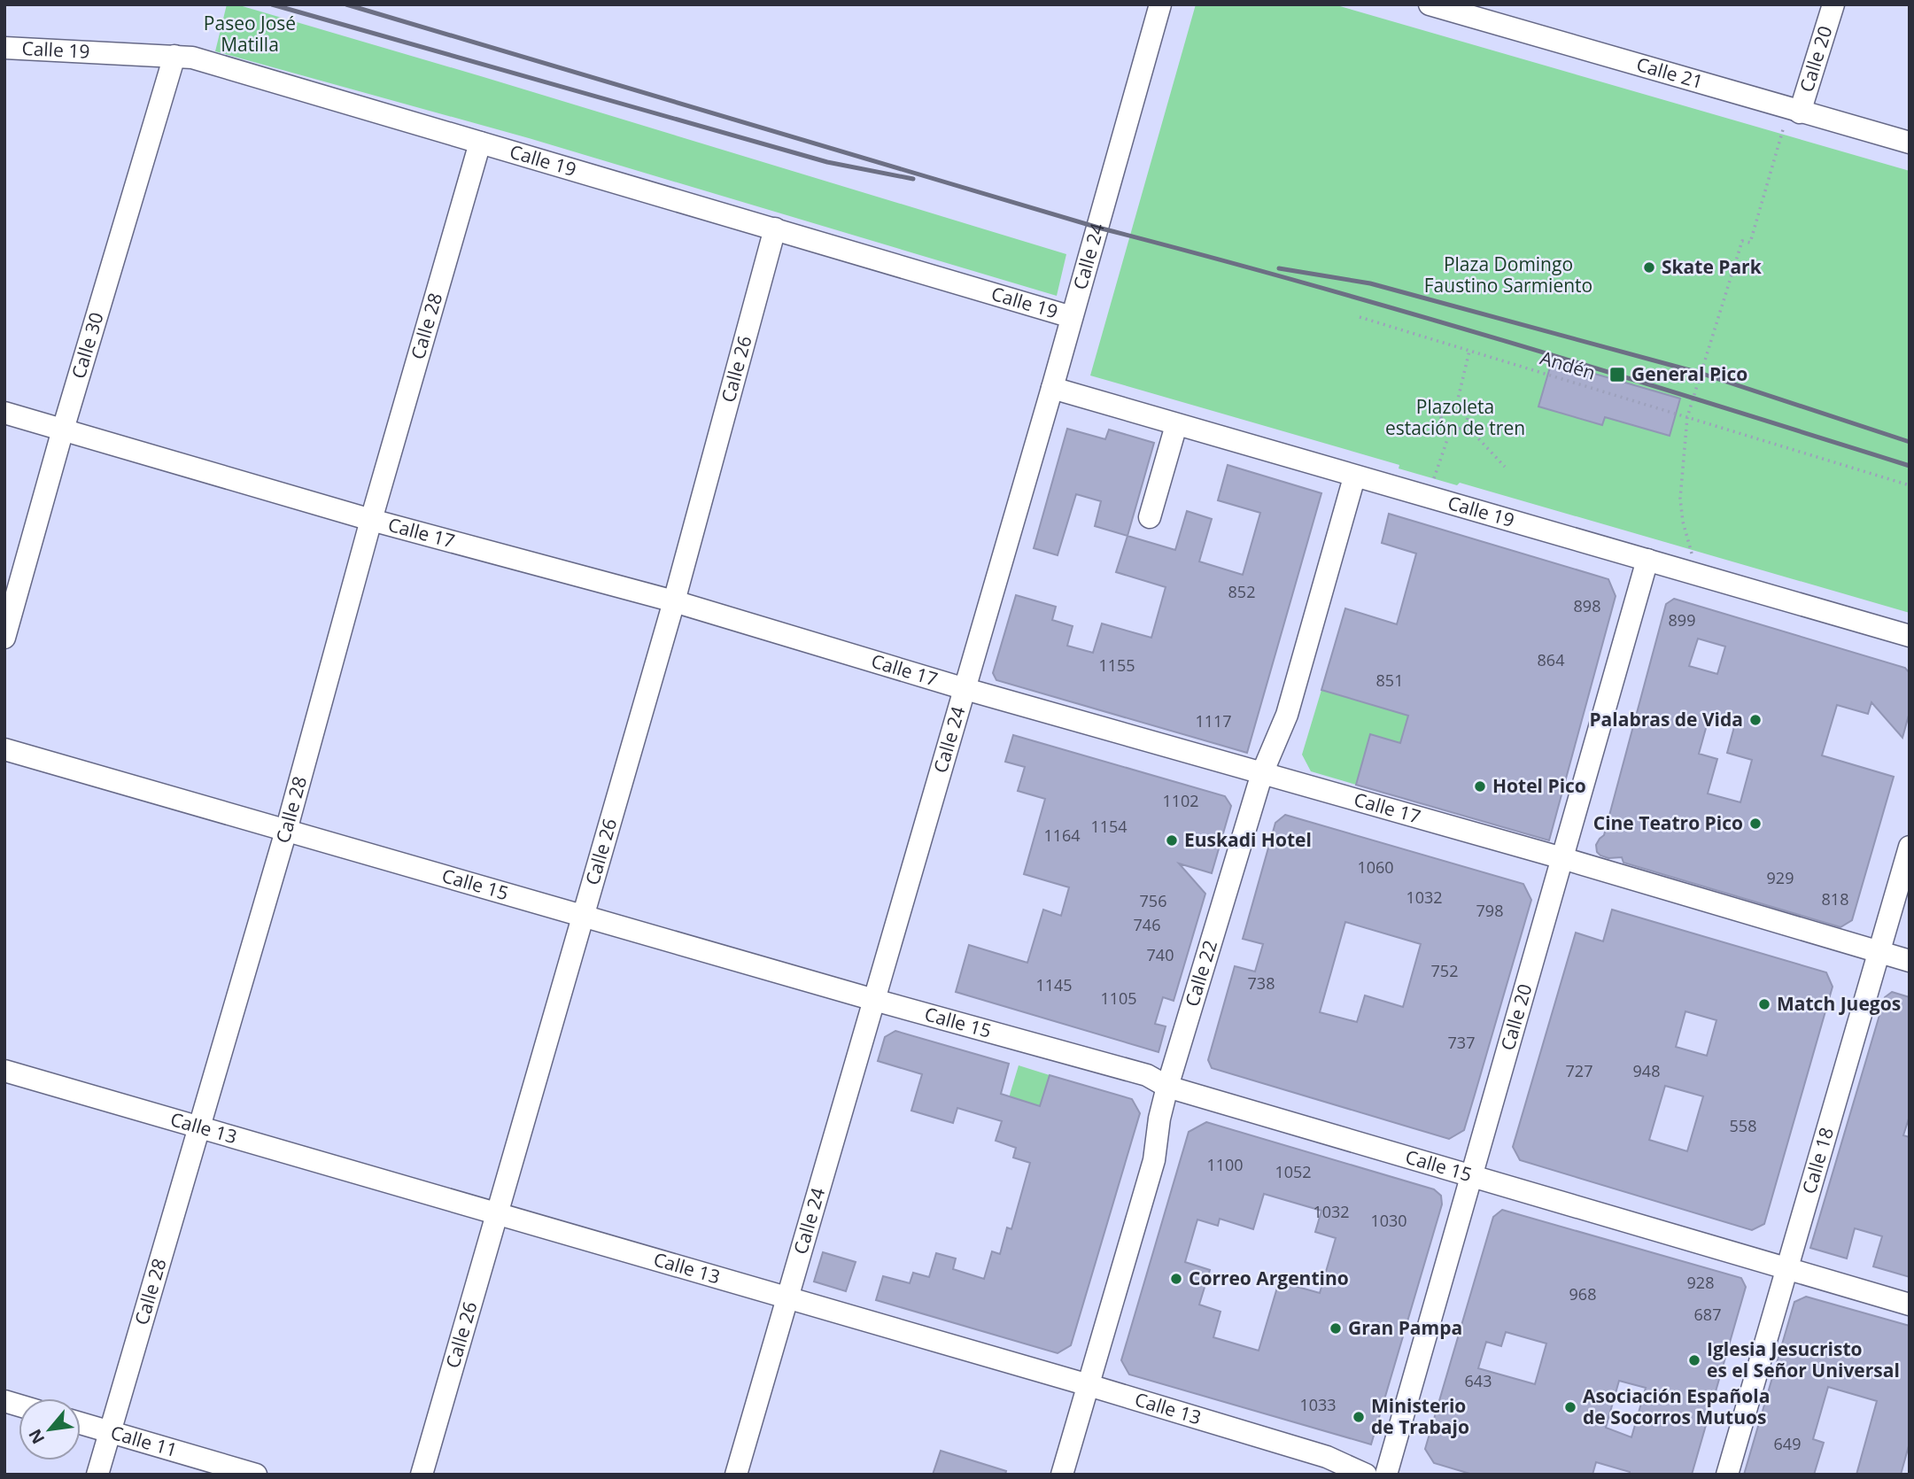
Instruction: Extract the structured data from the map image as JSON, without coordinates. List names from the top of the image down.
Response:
{
  "streets": {
    "street": [
      "Calle 19",
      "Calle 20",
      "Calle 21",
      "Calle 24",
      "Calle 28",
      "Calle 30",
      "Calle 26",
      "Calle 17",
      "Calle 15",
      "Calle 22",
      "Calle 13",
      "Calle 18",
      "Calle 11"
    ],
    "path": ["Andén"]
  },
  "crossings": [
    ["Calle 19", "Calle 20"],
    ["Calle 19", "Calle 24"],
    ["Calle 19", "Calle 28"],
    ["Calle 19", "Calle 30"],
    ["Calle 19", "Calle 26"],
    ["Calle 19", "Calle 22"],
    ["Calle 20", "Calle 21"],
    ["Calle 20", "Calle 17"],
    ["Calle 20", "Calle 15"],
    ["Calle 24", "Calle 17"],
    ["Calle 24", "Calle 15"],
    ["Calle 24", "Calle 13"],
    ["Calle 28", "Calle 17"],
    ["Calle 28", "Calle 15"],
    ["Calle 28", "Calle 13"],
    ["Calle 28", "Calle 11"],
    ["Calle 30", "Calle 17"],
    ["Calle 26", "Calle 17"],
    ["Calle 26", "Calle 15"],
    ["Calle 26", "Calle 13"],
    ["Calle 17", "Calle 22"],
    ["Calle 17", "Calle 18"],
    ["Calle 15", "Calle 22"],
    ["Calle 15", "Calle 18"],
    ["Calle 22", "Calle 13"]
  ],
  "parks": ["Paseo José Matilla", "Plaza Domingo Faustino Sarmiento", "Plazoleta estación de tren"],
  "places": {
    "other": [
      "Skate Park",
      "Palabras de Vida",
      "Hotel Pico",
      "Cine Teatro Pico",
      "Euskadi Hotel",
      "Match Juegos",
      "Correo Argentino",
      "Gran Pampa",
      "Iglesia Jesucristo es el Señor Universal",
      "Asociación Española de Socorros Mutuos",
      "Ministerio de Trabajo"
    ],
    "transit": ["General Pico"]
  },
  "house_numbers": [
    "852",
    "898",
    "899",
    "864",
    "1155",
    "851",
    "1117",
    "1102",
    "1154",
    "1164",
    "1060",
    "929",
    "1032",
    "818",
    "756",
    "798",
    "746",
    "740",
    "752",
    "738",
    "1145",
    "1105",
    "737",
    "727",
    "948",
    "558",
    "1100",
    "1052",
    "1032",
    "1030",
    "928",
    "968",
    "687",
    "643",
    "1033",
    "649"
  ],
  "north": "bottom left"
}
